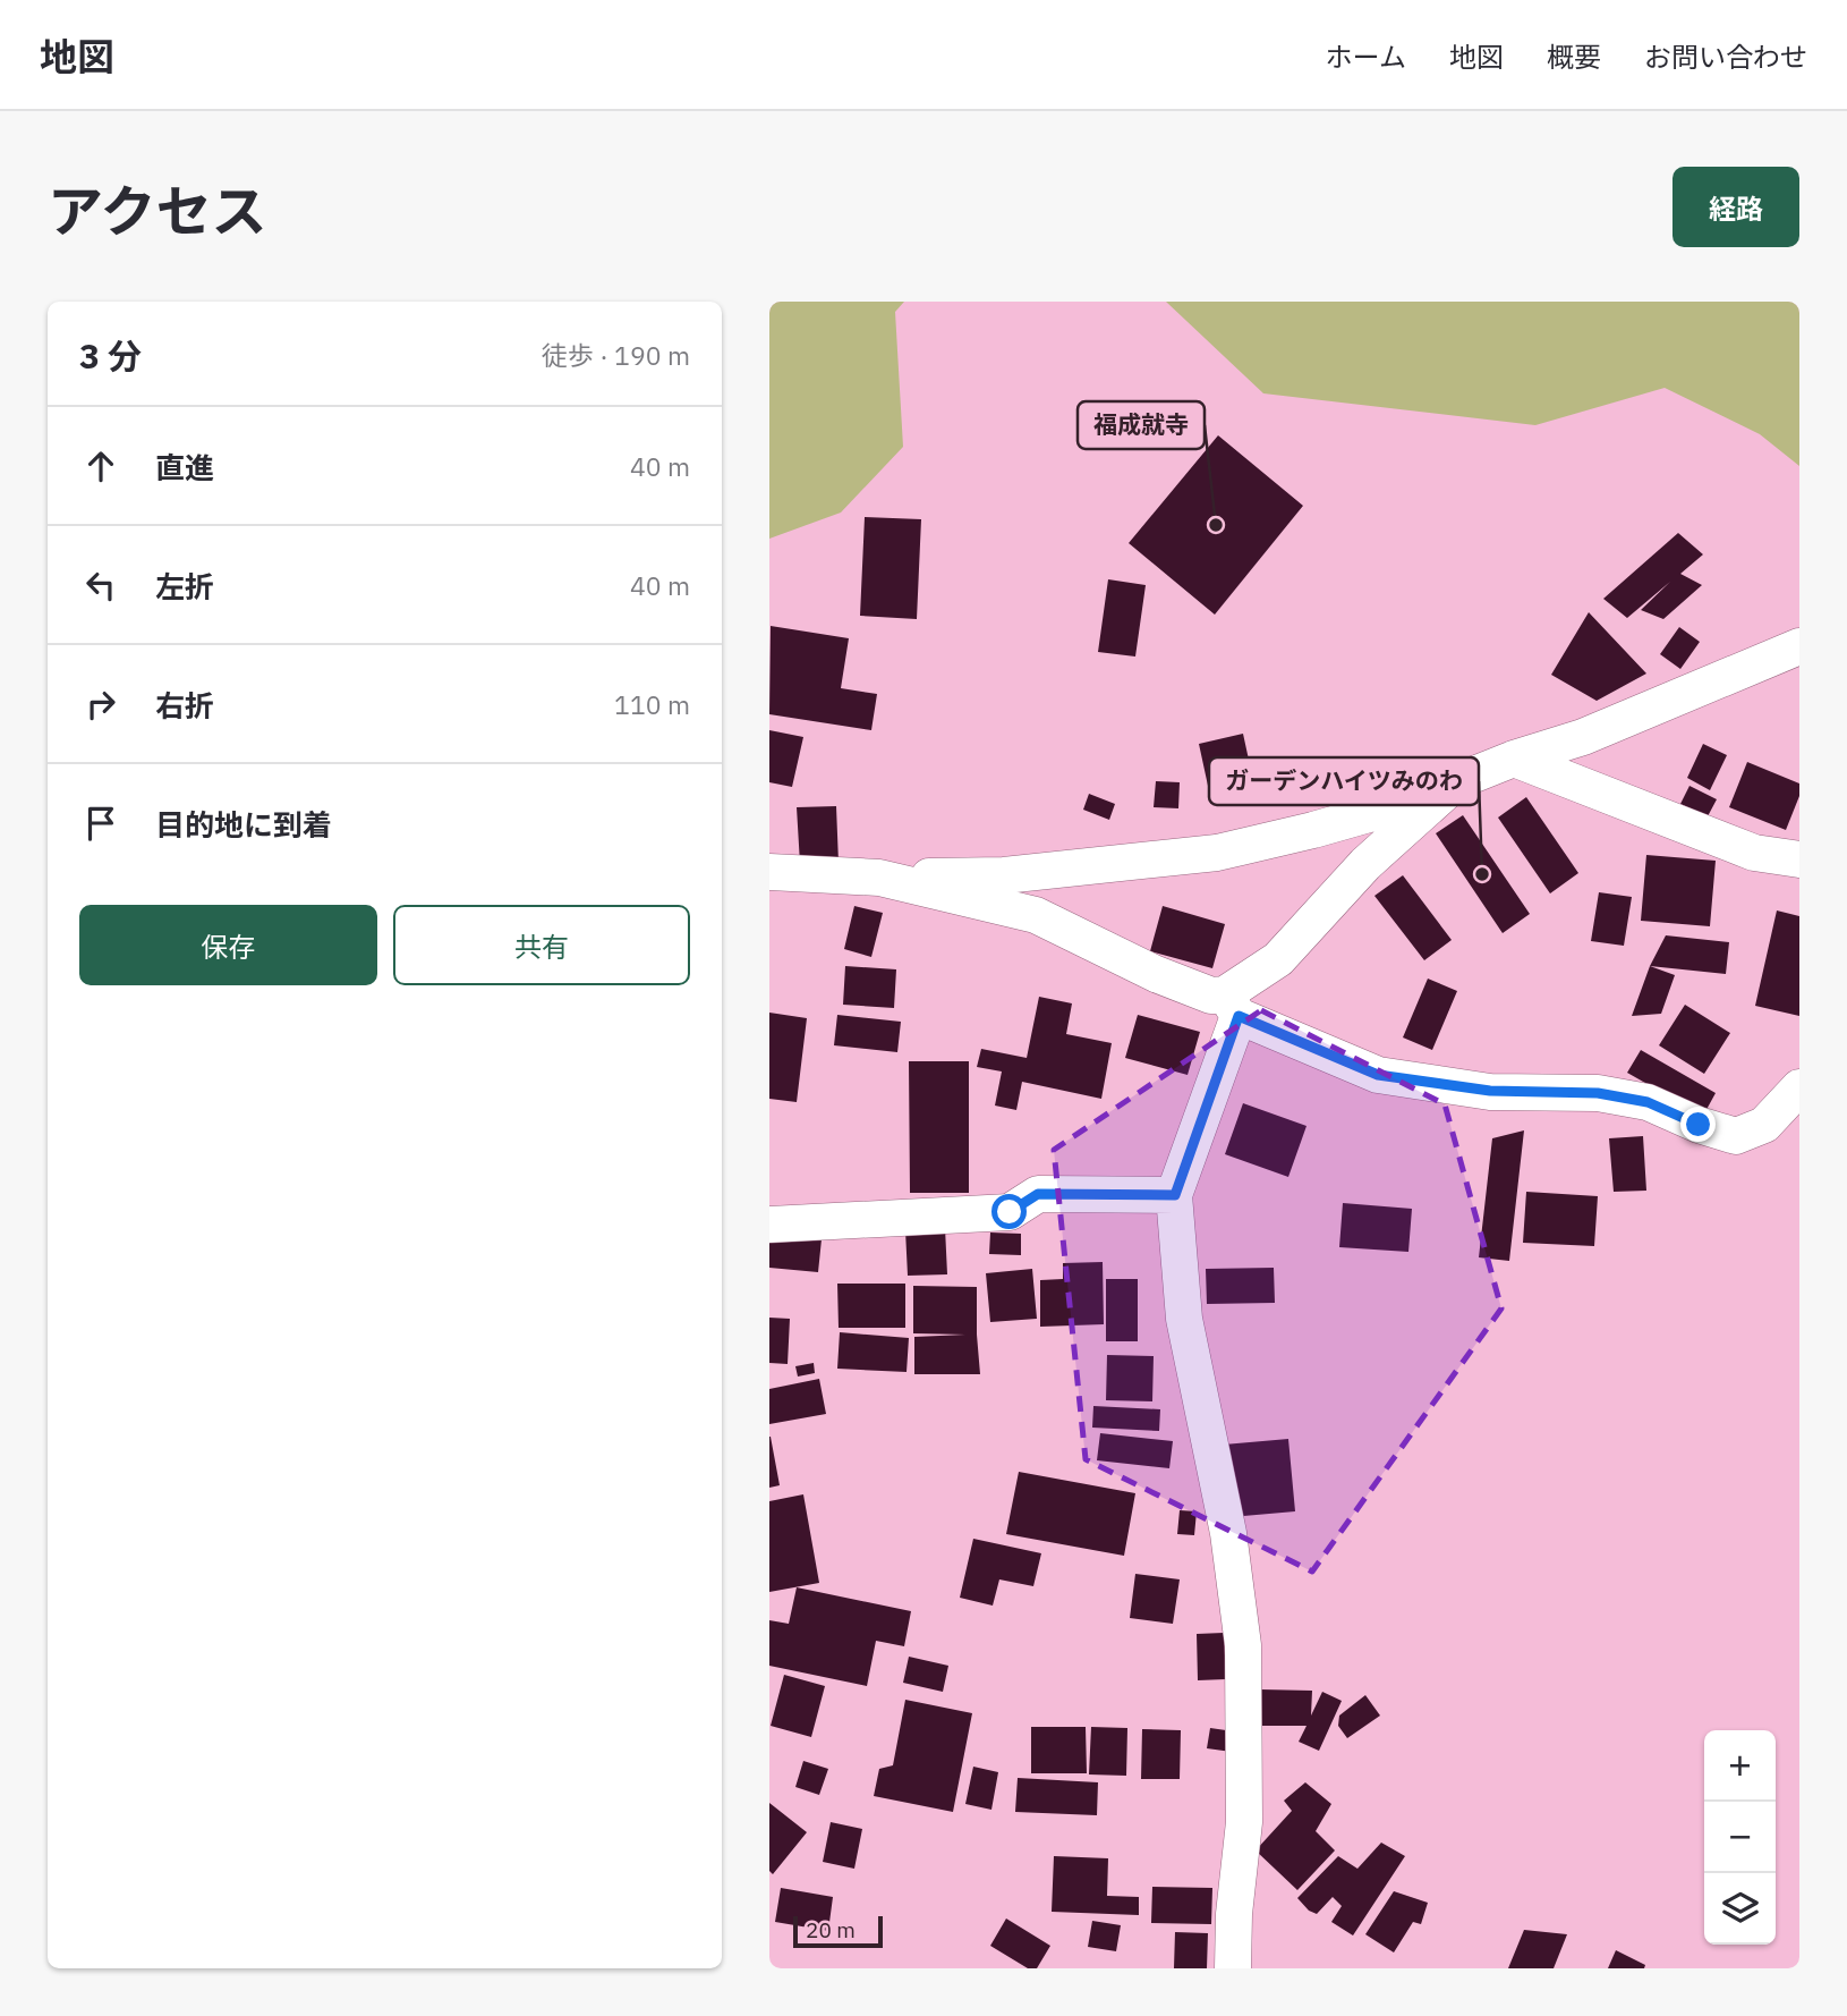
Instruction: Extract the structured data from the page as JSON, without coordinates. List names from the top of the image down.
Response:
{
  "places": ["福成就寺", "ガーデンハイツみのわ"],
  "scale_bar": "20 m",
  "page": {
    "header": "地図",
    "nav": [
      "ホーム",
      "地図",
      "概要",
      "お問い合わせ"
    ],
    "title": "アクセス",
    "buttons": [
      "経路",
      ["保存", "共有"]
    ],
    "heading": ["3 分", "徒歩 · 190 m"],
    "list": [
      ["直進", "40 m"],
      ["左折", "40 m"],
      ["右折", "110 m"],
      "目的地に到着"
    ],
    "map_buttons": ["+", "−"],
    "scale": "20 m"
  }
}
